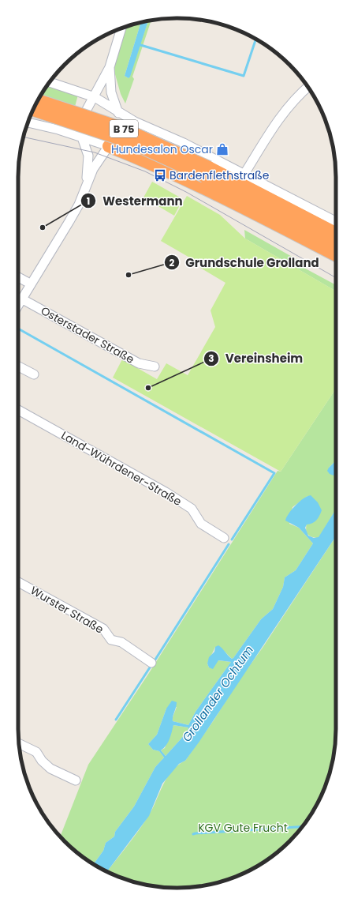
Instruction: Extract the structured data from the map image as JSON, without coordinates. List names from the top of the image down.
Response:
{
  "streets": {
    "highway": ["B 75"],
    "street": ["Osterstader Straße", "Land-Wührdener-Straße", "Wurster Straße"]
  },
  "water": ["Grollander Ochtum"],
  "parks": ["KGV Gute Frucht"],
  "places": {
    "shop": ["Hundesalon Oscar"],
    "bus stop": ["Bardenflethstraße"],
    "other": ["Westermann", "Grundschule Grolland", "Vereinsheim"]
  }
}
